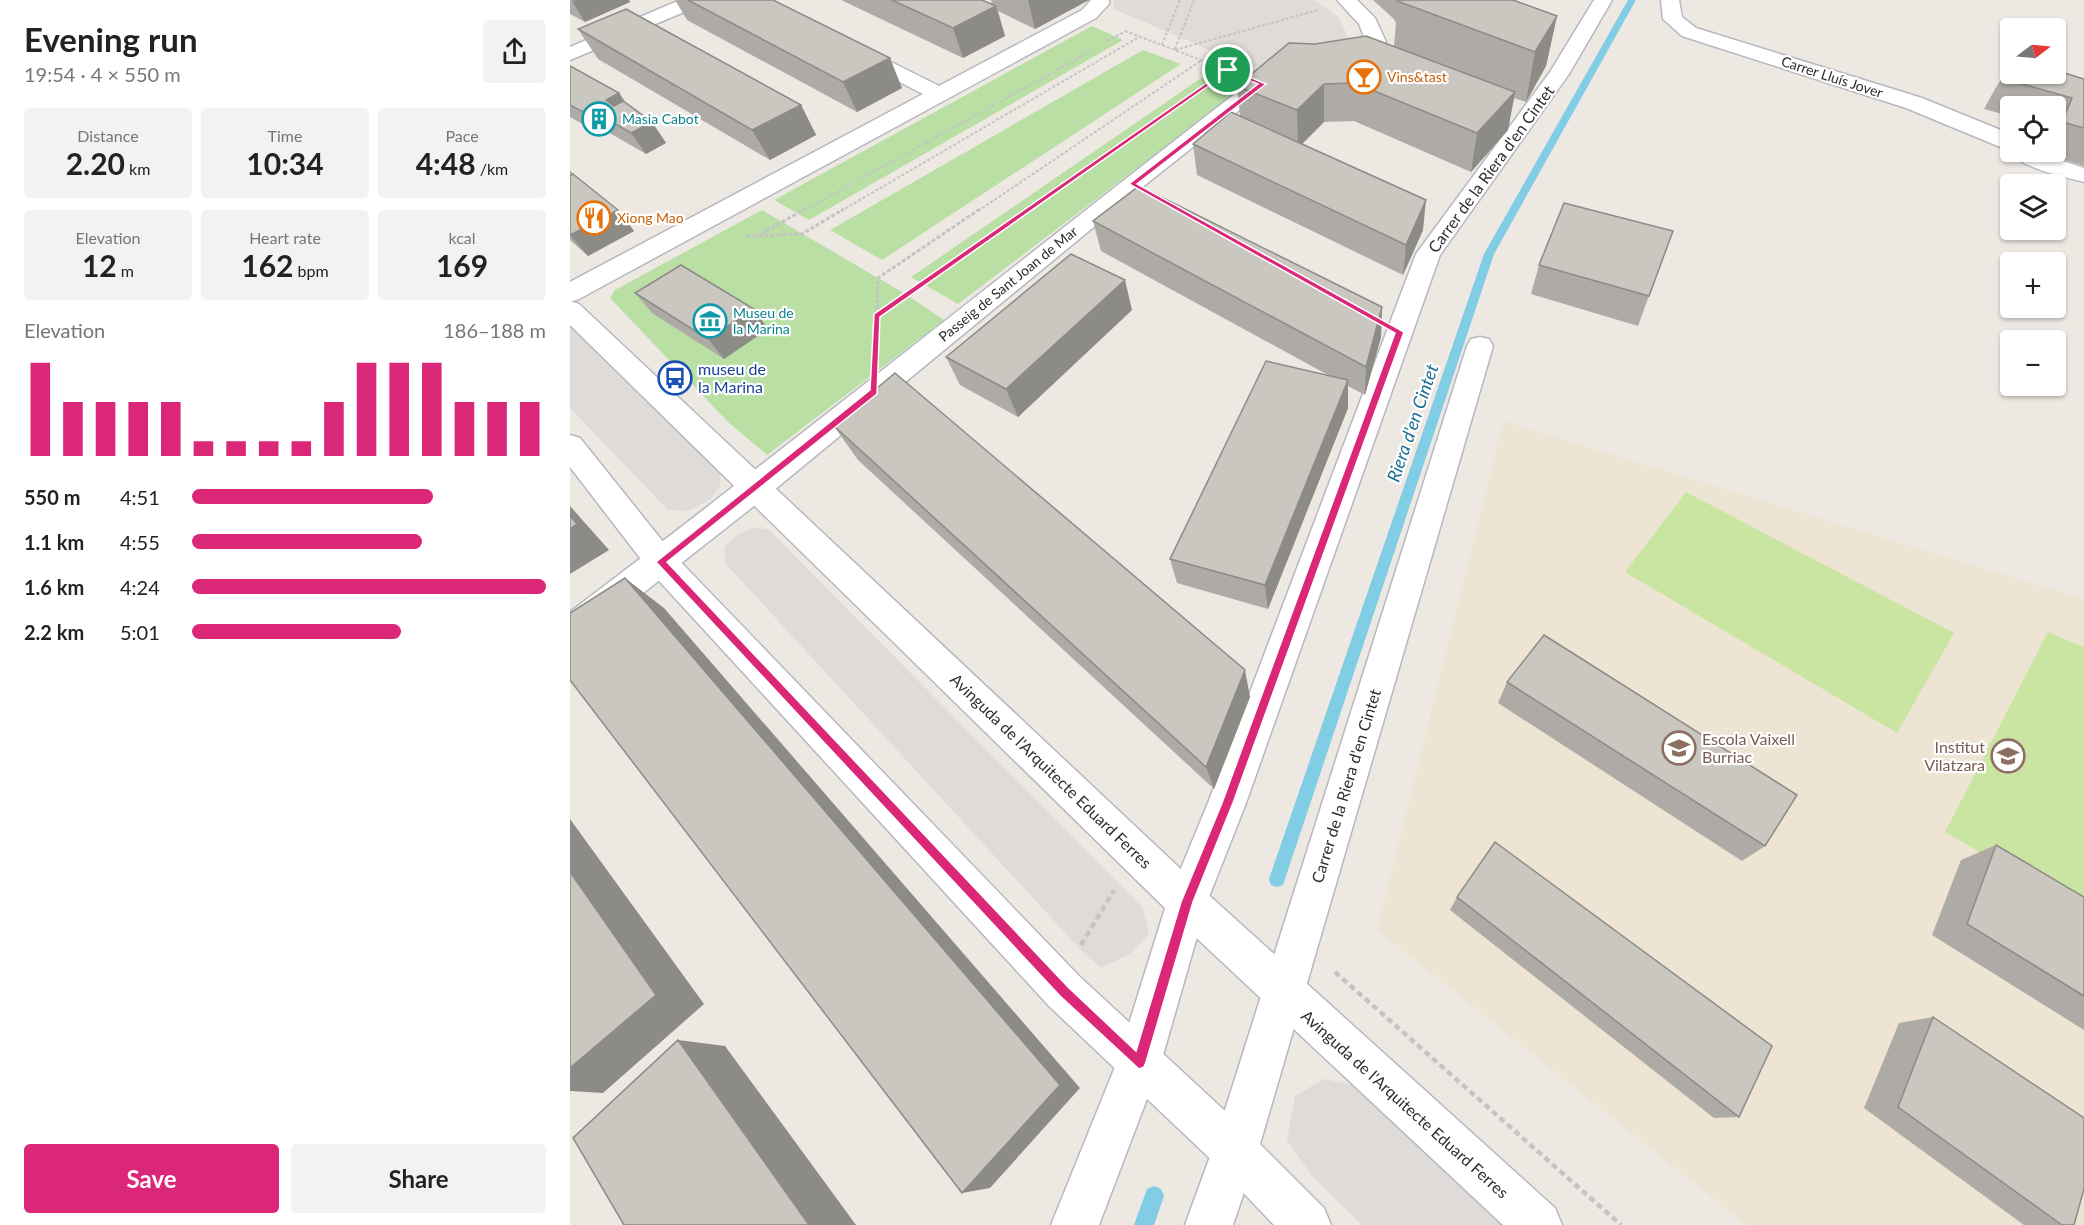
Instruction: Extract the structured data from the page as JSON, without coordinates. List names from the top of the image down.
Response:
{
  "streets": {
    "street": [
      "Carrer Lluís Jover",
      "Carrer de la Riera d'en Cintet",
      "Passeig de Sant Joan de Mar",
      "Avinguda de l'Arquitecte Eduard Ferres"
    ]
  },
  "crossings": [
    ["Carrer de la Riera d'en Cintet", "Avinguda de l'Arquitecte Eduard Ferres"],
    ["Passeig de Sant Joan de Mar", "Avinguda de l'Arquitecte Eduard Ferres"]
  ],
  "water": ["Riera d'en Cintet"],
  "places": {
    "bar": ["Vins&tast"],
    "building": ["Masia Cabot"],
    "restaurant": ["Xiong Mao"],
    "museum": ["Museu de la Marina"],
    "bus stop": ["museu de la Marina"],
    "school or university": ["Escola Vaixell Burriac", "Institut Vilatzara"]
  },
  "north": "right",
  "page": {
    "heading": ["Evening run", "19:54 · 4 × 550 m"],
    "map_buttons": ["+", "−"],
    "stats": [
      ["Distance", "2.20 km"],
      ["Time", "10:34"],
      ["Pace", "4:48 /km"],
      ["Elevation", "12 m"],
      ["Heart rate", "162 bpm"],
      ["kcal", "169"]
    ],
    "chart": ["Elevation", "186–188 m"],
    "list": [
      {
        "name": "550 m",
        "note": "4:51"
      },
      {
        "name": "1.1 km",
        "note": "4:55"
      },
      {
        "name": "1.6 km",
        "note": "4:24"
      },
      {
        "name": "2.2 km",
        "note": "5:01"
      }
    ],
    "buttons": ["Save", "Share"]
  }
}
